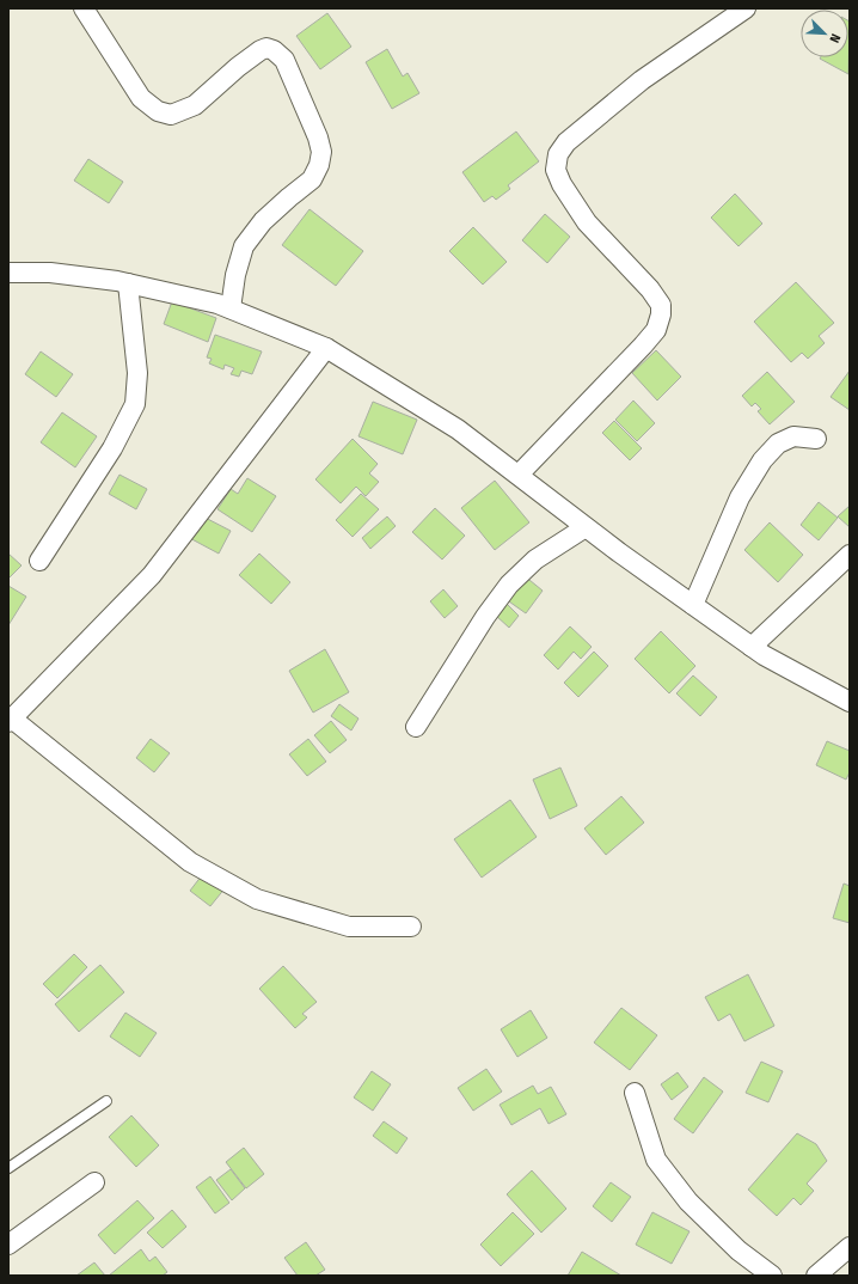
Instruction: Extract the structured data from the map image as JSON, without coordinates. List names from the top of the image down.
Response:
{
  "north": "bottom right"
}
